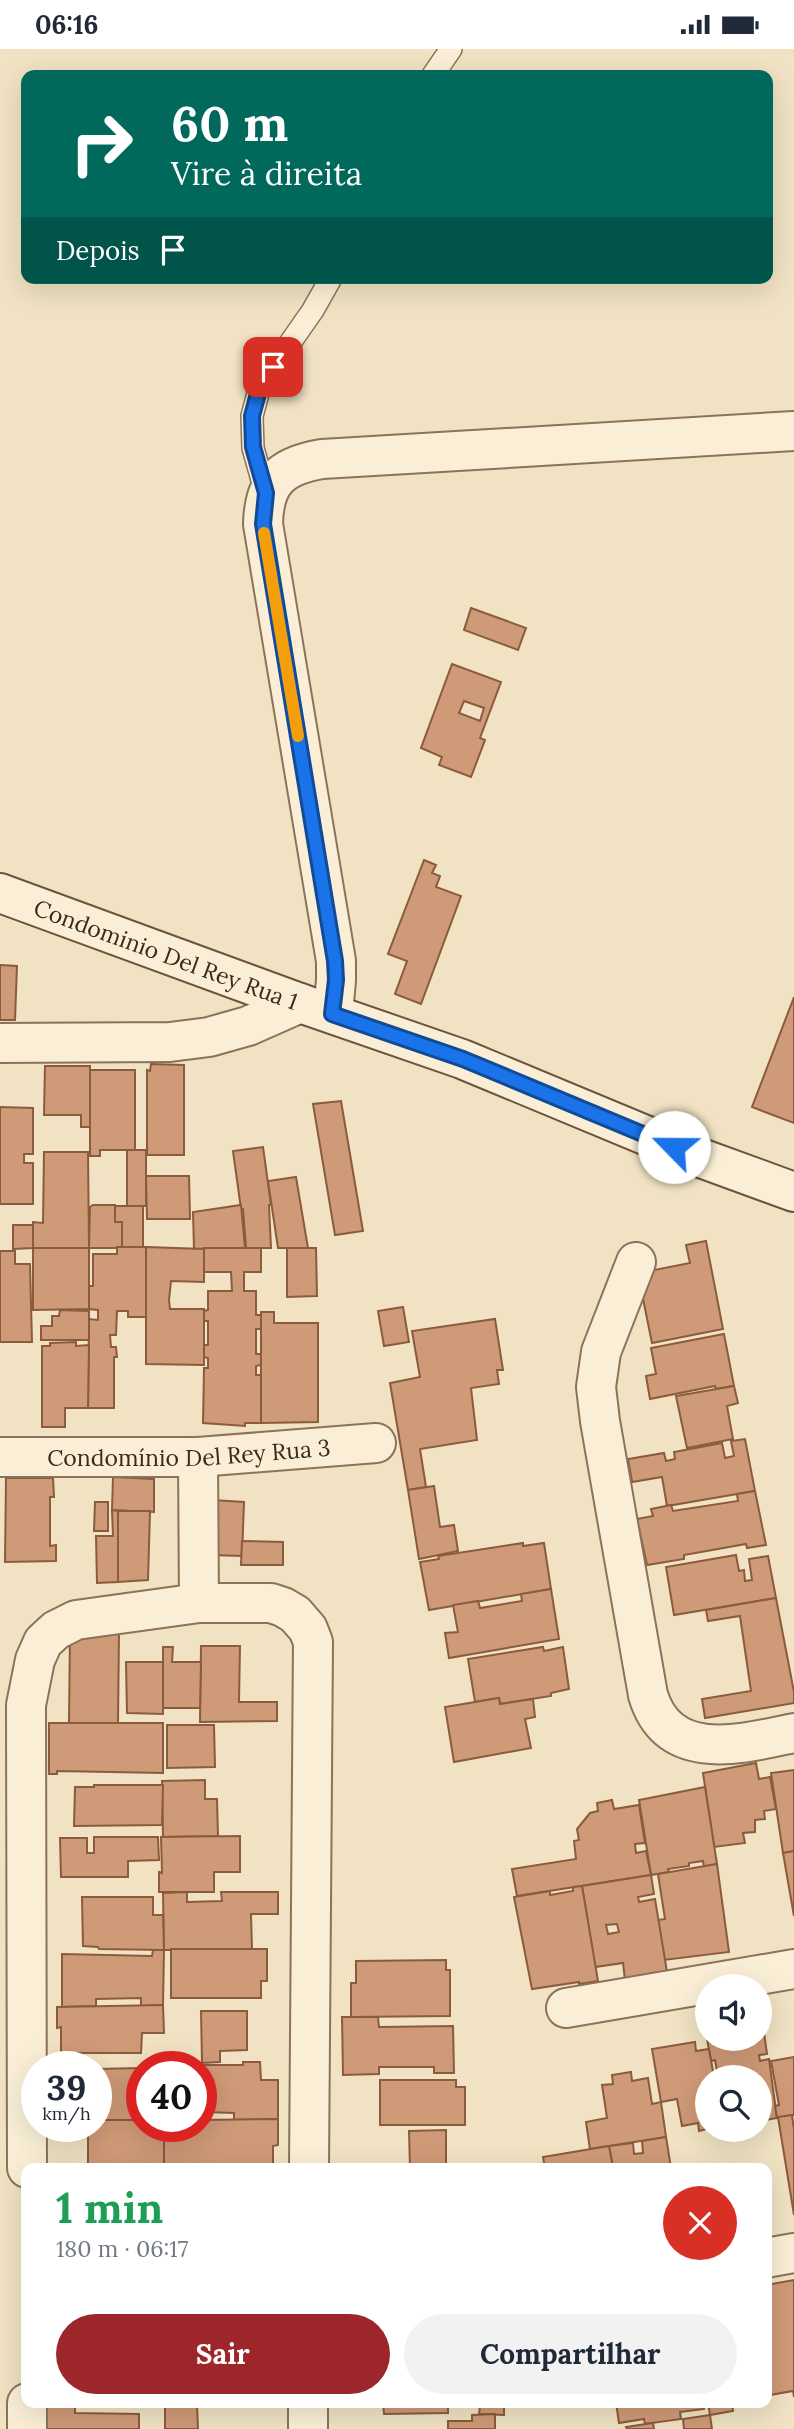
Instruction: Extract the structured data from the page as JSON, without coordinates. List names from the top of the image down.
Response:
{
  "streets": {
    "street": ["Condominio Del Rey Rua 1", "Condomínio Del Rey Rua 3"]
  },
  "page": {
    "status": "06:16",
    "turn": ["60 m", "Vire à direita"],
    "then": "Depois",
    "speed": "39 km/h",
    "limit": "40",
    "heading": ["1 min", "180 m · 06:17"],
    "buttons": ["Sair", "Compartilhar"]
  }
}
